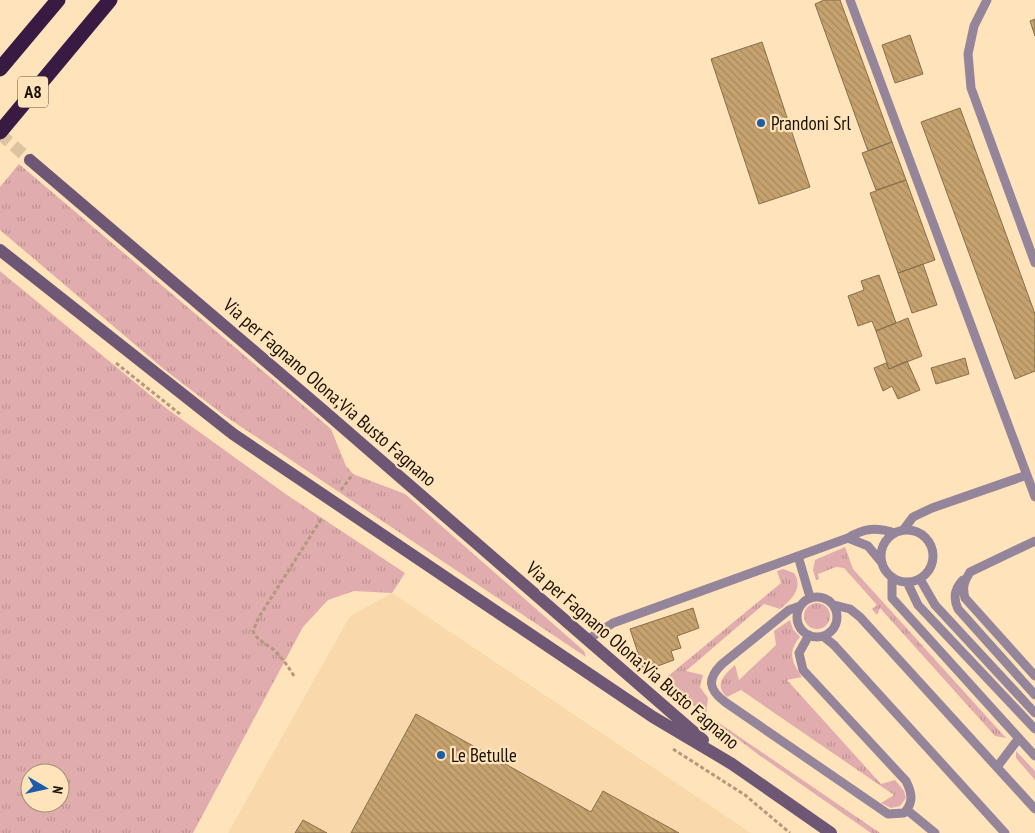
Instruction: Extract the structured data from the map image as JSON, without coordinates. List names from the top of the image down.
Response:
{
  "streets": {
    "highway": ["A8"],
    "main road": ["Via per Fagnano Olona;Via Busto Fagnano"]
  },
  "places": ["Prandoni Srl", "Le Betulle"],
  "north": "right"
}
